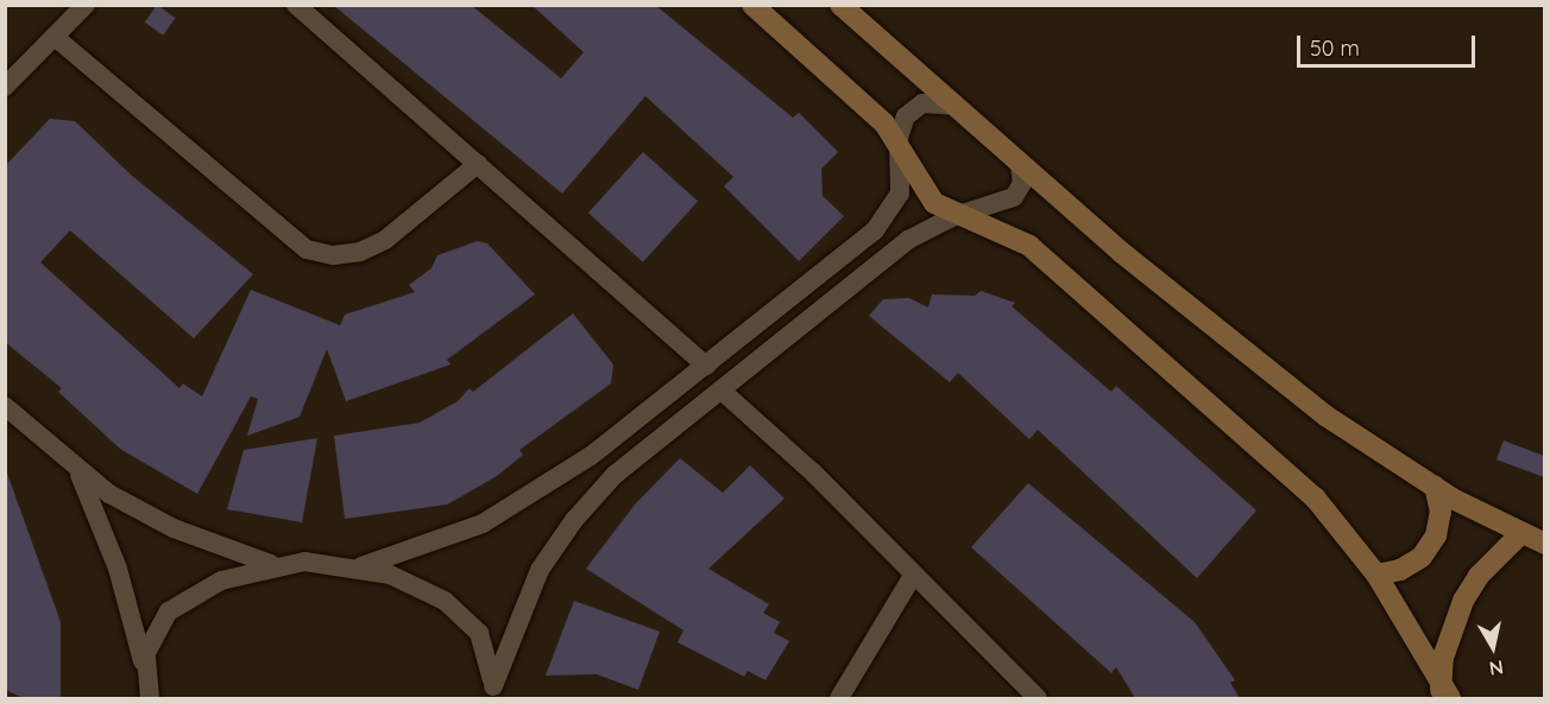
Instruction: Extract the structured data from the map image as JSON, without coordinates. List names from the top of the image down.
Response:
{
  "scale_bar": "50 m",
  "north": "bottom"
}
